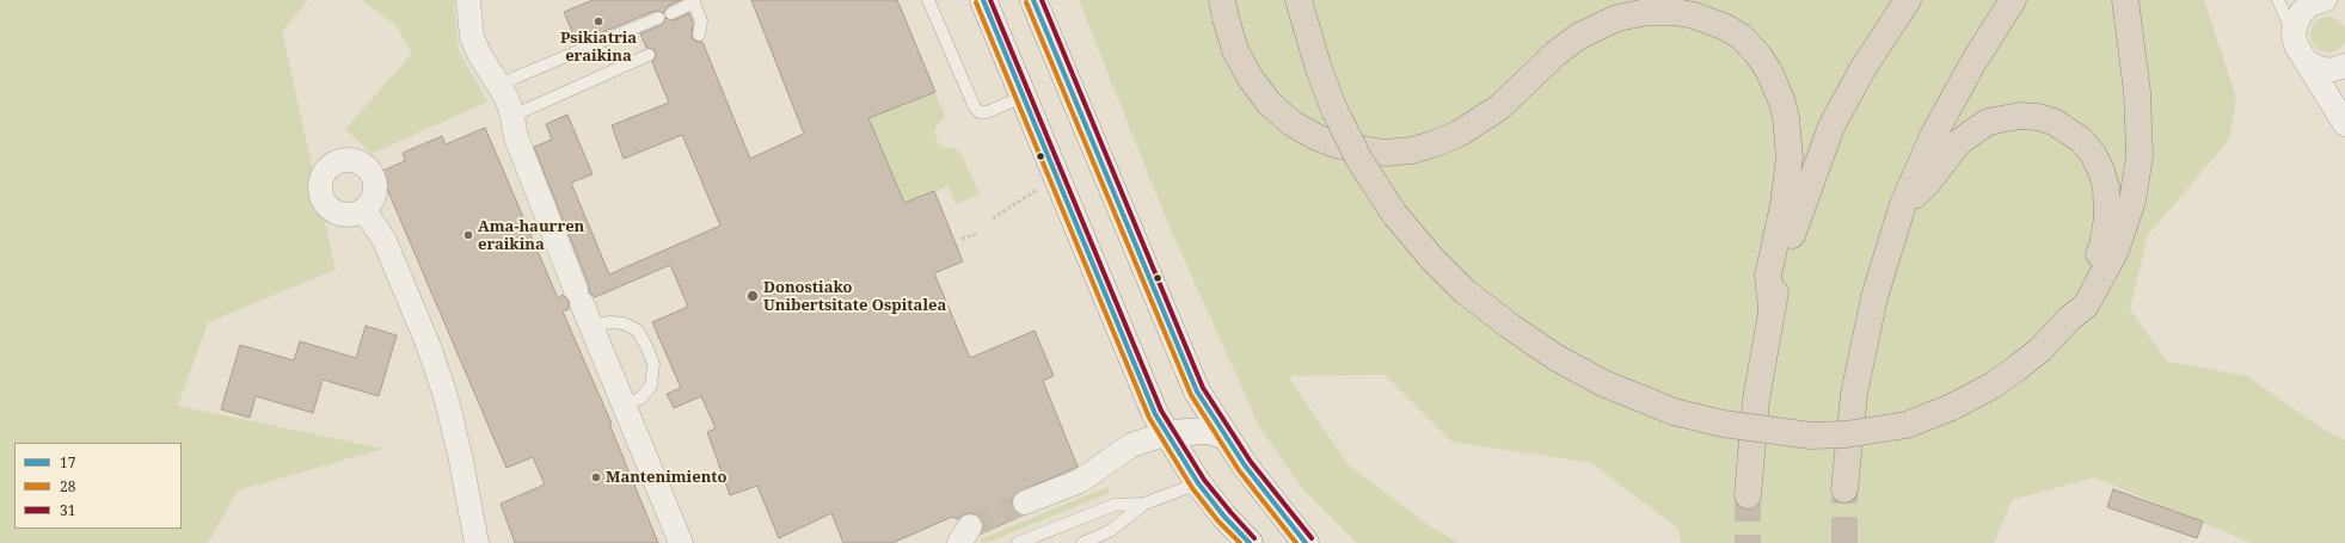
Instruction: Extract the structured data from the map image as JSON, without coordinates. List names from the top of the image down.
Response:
{
  "places": [
    "Psikiatria eraikina",
    "Ama-haurren eraikina",
    "Donostiako Unibertsitate Ospitalea",
    "Mantenimiento"
  ],
  "lines": ["transit line 17", "transit line 31", "transit line 28"],
  "legend": ["17", "28", "31"]
}
